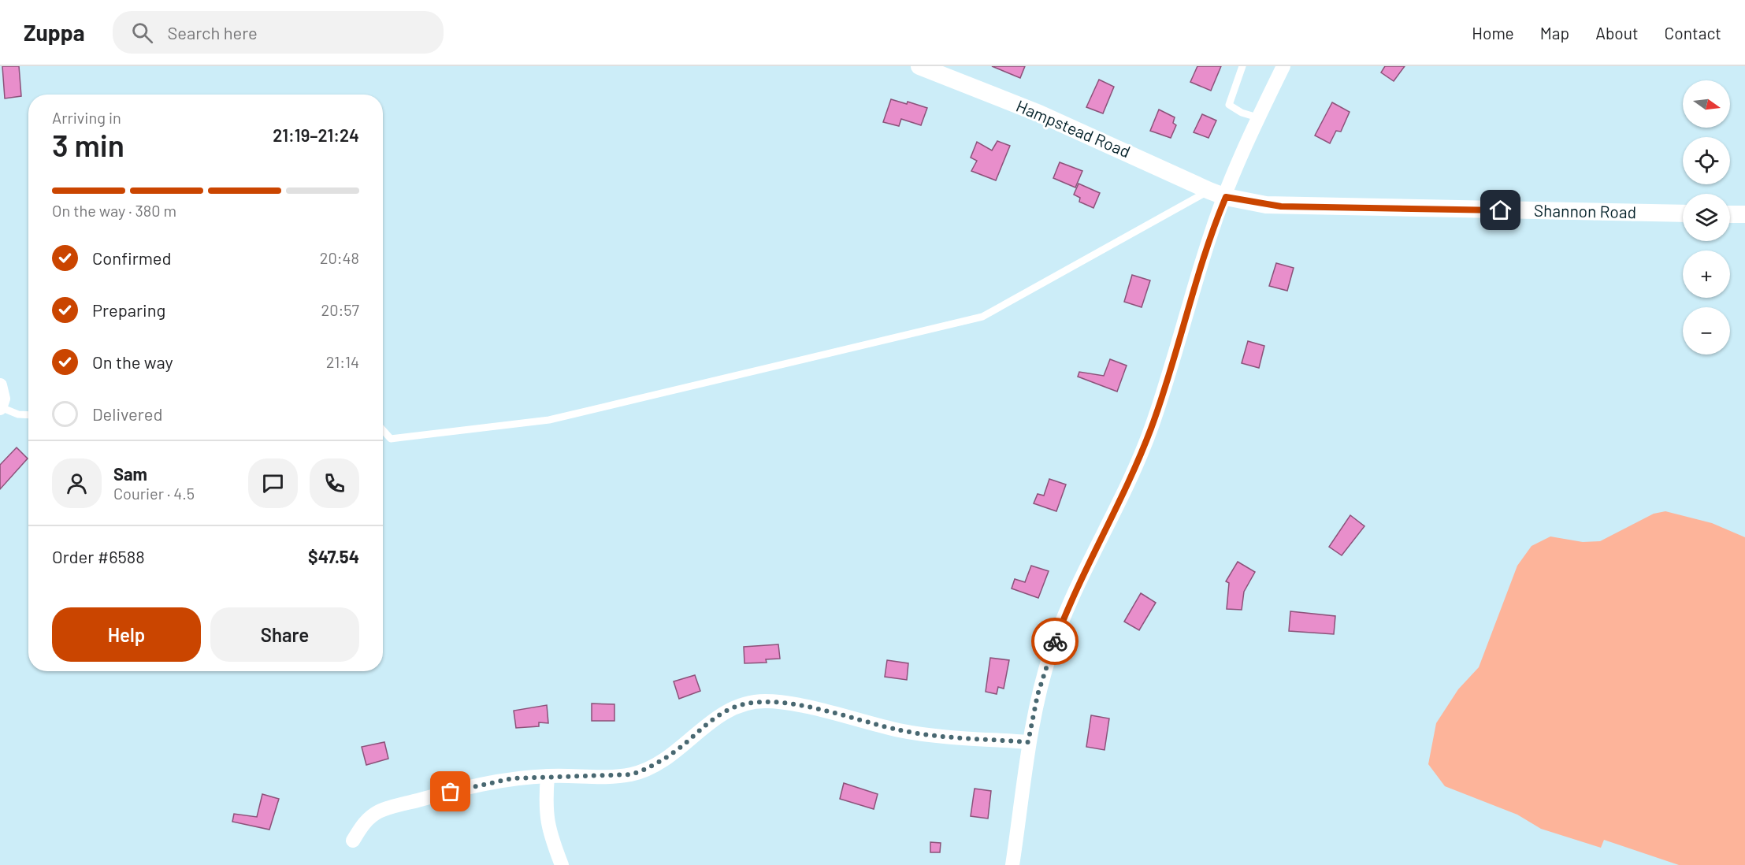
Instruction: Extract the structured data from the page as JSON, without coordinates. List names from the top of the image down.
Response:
{
  "streets": {
    "street": ["Hampstead Road", "Shannon Road"]
  },
  "crossings": [
    ["Hampstead Road", "Shannon Road"]
  ],
  "north": "right",
  "page": {
    "header": "Zuppa",
    "search": "Search here",
    "nav": [
      "Home",
      "Map",
      "About",
      "Contact"
    ],
    "map_buttons": ["+", "−"],
    "heading": ["3 min", "Arriving in", "21:19–21:24"],
    "panel": [
      "Sam",
      "Courier · 4.5",
      "Order #6588",
      "$47.54"
    ],
    "bar": "On the way · 380 m",
    "list": [
      ["Confirmed", "20:48"],
      ["Preparing", "20:57"],
      ["On the way", "21:14"],
      "Delivered"
    ],
    "buttons": ["Help", "Share"]
  }
}
